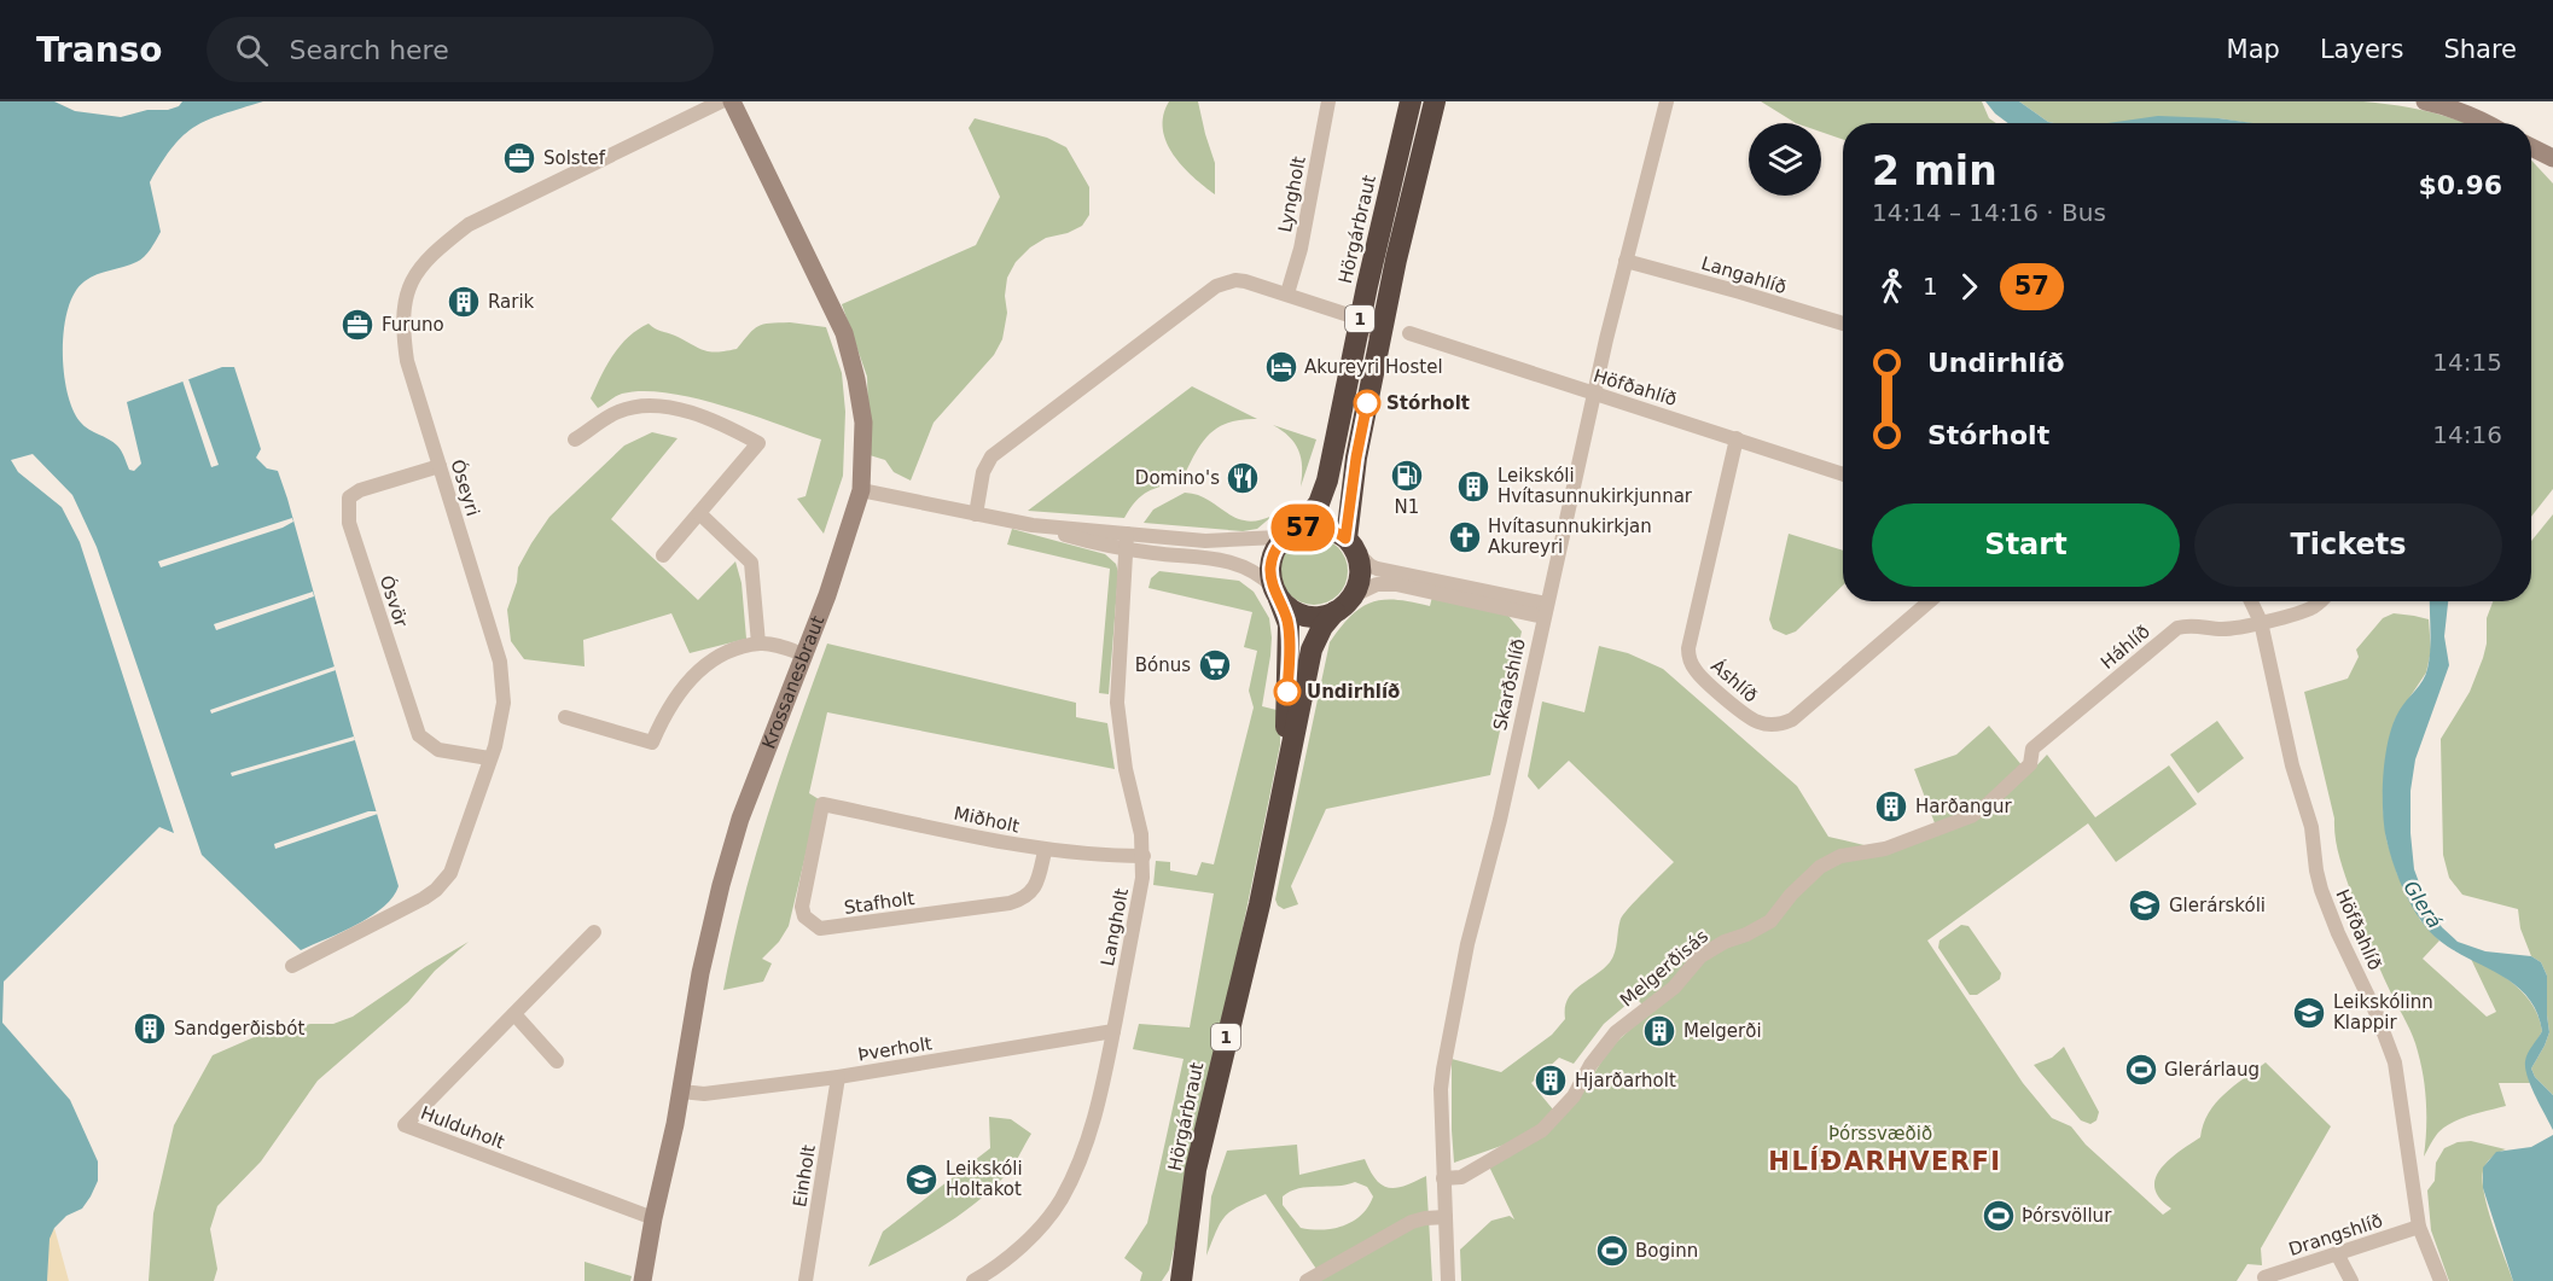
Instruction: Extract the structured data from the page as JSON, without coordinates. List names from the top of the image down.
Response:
{
  "streets": {
    "highway": ["Hörgárbraut", "1"],
    "street": [
      "Lyngholt",
      "Langahlíð",
      "Höfðahlíð",
      "Óseyri",
      "Ósvör",
      "Háhlíð",
      "Áshlíð",
      "Krossanesbraut",
      "Skarðshlíð",
      "Miðholt",
      "Stafholt",
      "Langholt",
      "Melgerðisás",
      "Þverholt",
      "Hulduholt",
      "Einholt",
      "Drangshlíð"
    ]
  },
  "crossings": [
    ["Hörgárbraut", "1"],
    ["Langahlíð", "Skarðshlíð"],
    ["Höfðahlíð", "Háhlíð"],
    ["Höfðahlíð", "Áshlíð"],
    ["Höfðahlíð", "Skarðshlíð"],
    ["Höfðahlíð", "Drangshlíð"],
    ["Óseyri", "Ósvör"],
    ["Háhlíð", "Melgerðisás"],
    ["Krossanesbraut", "Þverholt"],
    ["Krossanesbraut", "Hulduholt"],
    ["Skarðshlíð", "Melgerðisás"],
    ["Miðholt", "Stafholt"],
    ["Miðholt", "Langholt"],
    ["Langholt", "Þverholt"],
    ["Þverholt", "Einholt"]
  ],
  "districts": ["HLÍÐARHVERFI"],
  "water": ["Glerá"],
  "parks": ["Þórssvæðið"],
  "places": {
    "office": ["Solstef", "Furuno"],
    "building": [
      "Rarik",
      "Leikskóli Hvítasunnukirkjunnar",
      "Harðangur",
      "Sandgerðisbót",
      "Melgerði",
      "Hjarðarholt"
    ],
    "hotel": ["Akureyri Hostel"],
    "other": ["Stórholt", "Undirhlíð"],
    "fuel station": ["N1"],
    "restaurant": ["Domino's"],
    "church": ["Hvítasunnukirkjan Akureyri"],
    "supermarket": ["Bónus"],
    "school or university": ["Glerárskóli", "Leikskólinn Klappir", "Leikskóli Holtakot"],
    "sports": ["Glerárlaug", "Þórsvöllur", "Boginn"]
  },
  "lines": ["bus line 57"],
  "page": {
    "header": "Transo",
    "search": "Search here",
    "nav": ["Map", "Layers", "Share"],
    "on_map": "57",
    "heading": ["2 min", "14:14 – 14:16 · Bus", "$0.96"],
    "legs": ["1", "57"],
    "list": [
      {
        "name": "Undirhlíð",
        "value": "14:15"
      },
      {
        "name": "Stórholt",
        "value": "14:16"
      }
    ],
    "buttons": ["Start", "Tickets"]
  }
}
